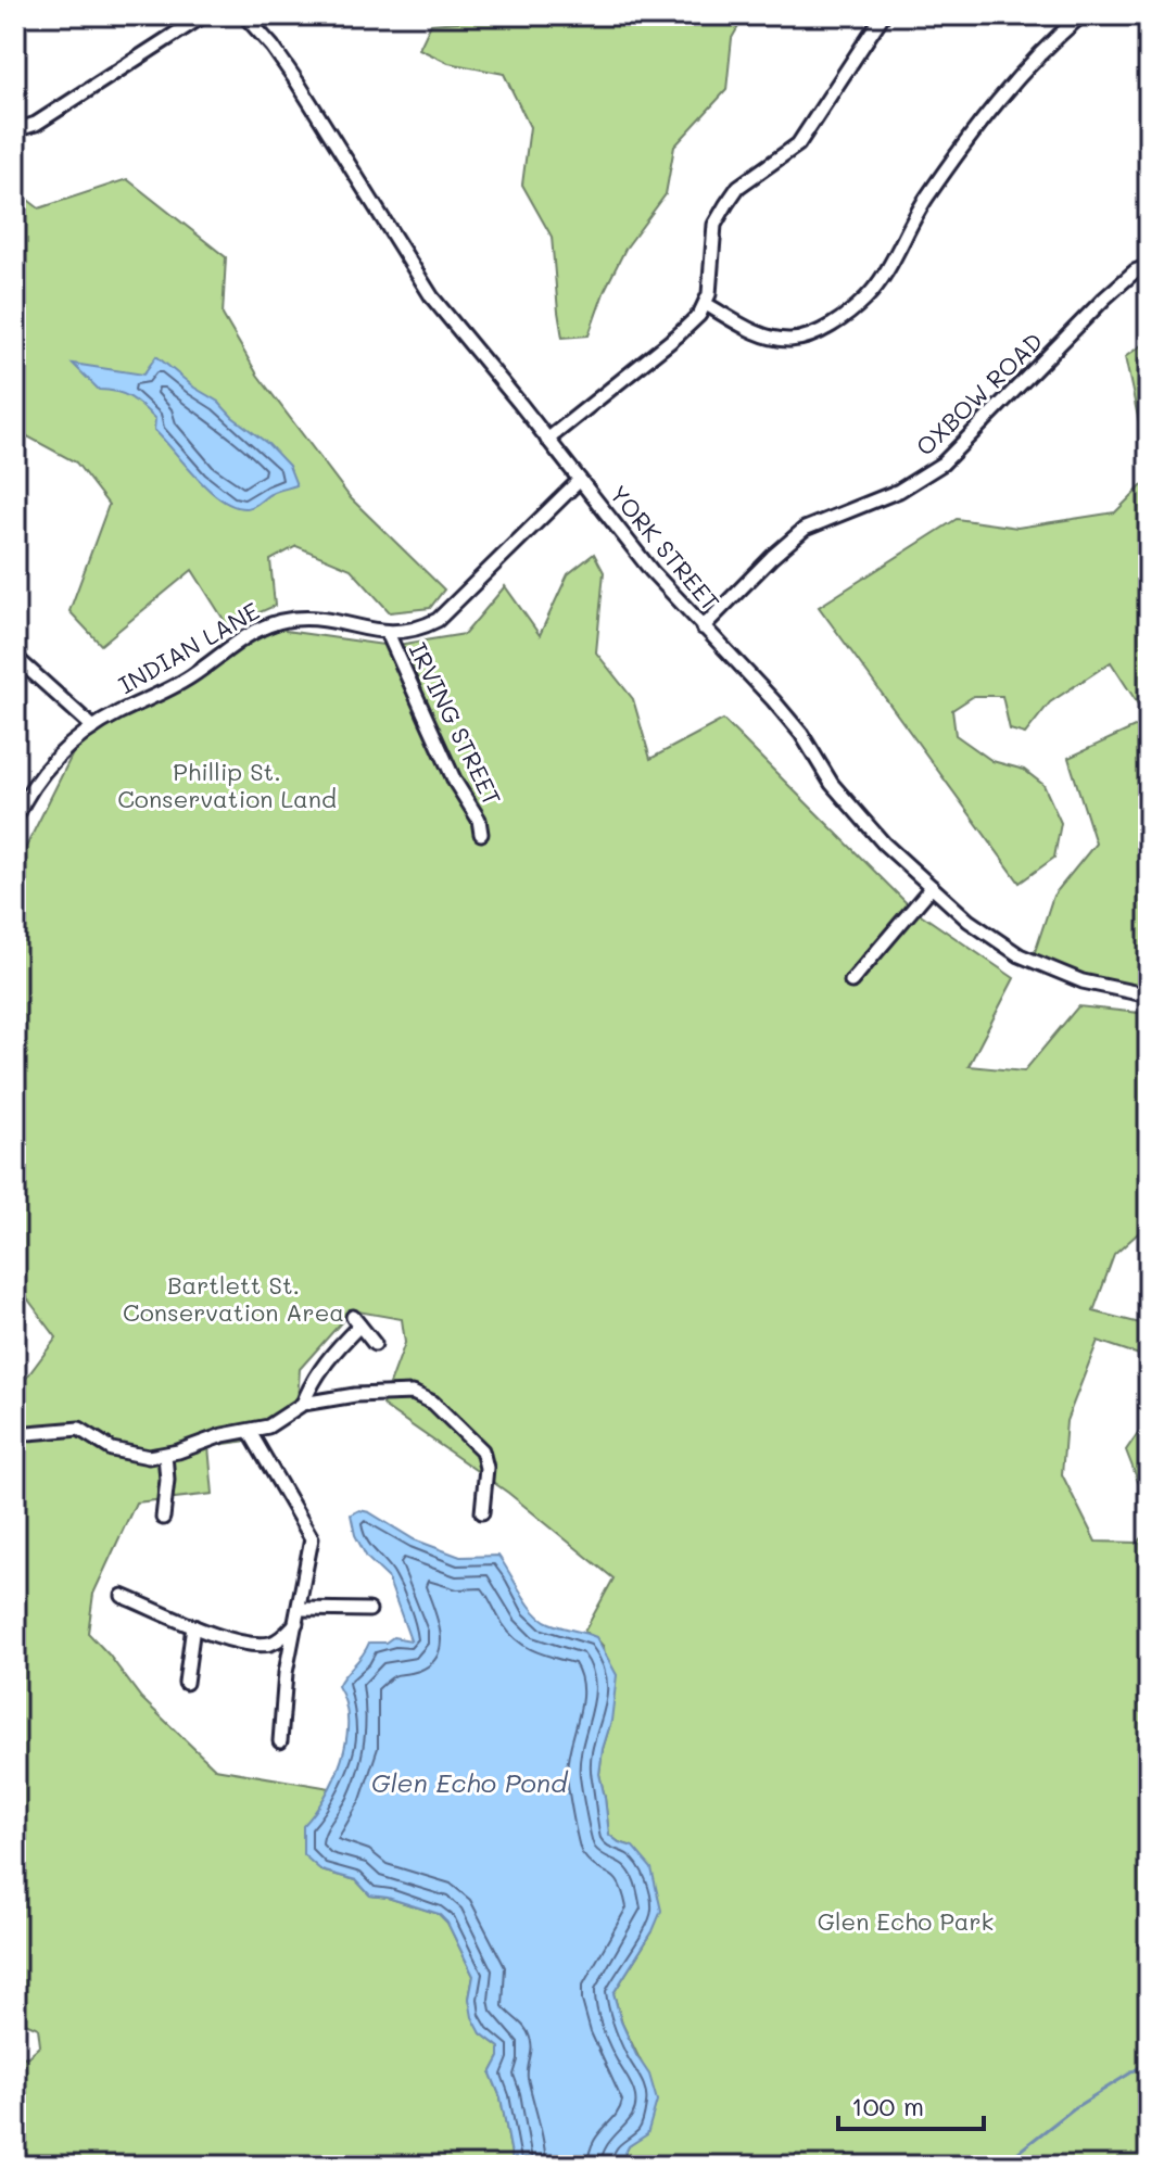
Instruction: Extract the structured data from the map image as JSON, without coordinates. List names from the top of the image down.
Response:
{
  "streets": {
    "street": [
      "OXBOW ROAD",
      "YORK STREET",
      "INDIAN LANE",
      "IRVING STREET"
    ]
  },
  "crossings": [
    ["OXBOW ROAD", "YORK STREET"],
    ["YORK STREET", "INDIAN LANE"],
    ["INDIAN LANE", "IRVING STREET"]
  ],
  "water": ["Glen Echo Pond"],
  "parks": ["Phillip St. Conservation Land", "Bartlett St. Conservation Area", "Glen Echo Park"],
  "scale_bar": "100 m"
}
